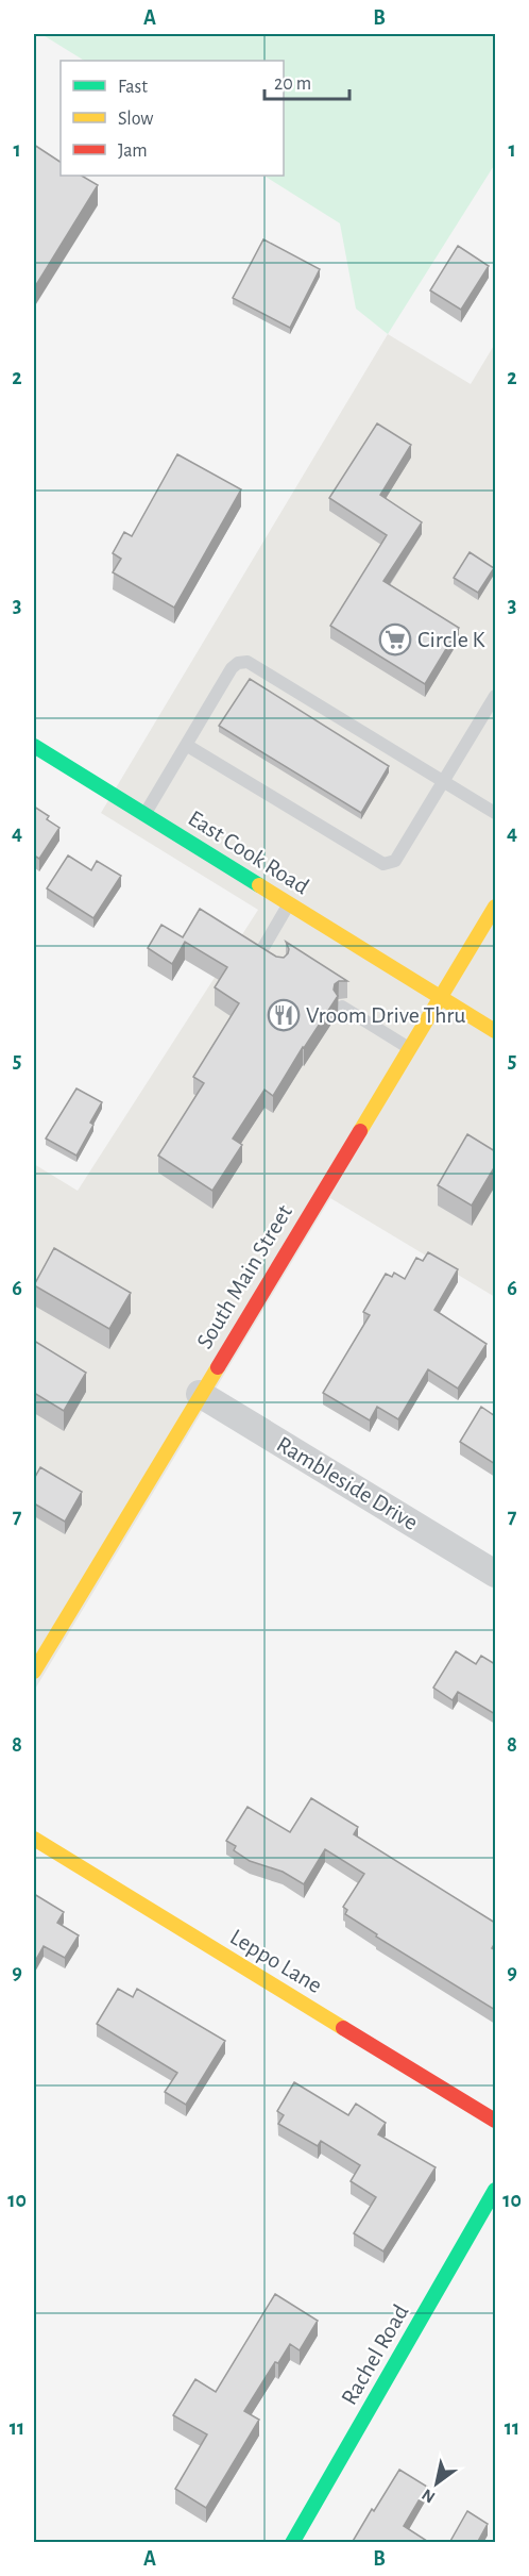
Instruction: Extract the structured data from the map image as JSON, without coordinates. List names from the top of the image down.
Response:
{
  "streets": {
    "street": [
      "East Cook Road",
      "South Main Street",
      "Rambleside Drive",
      "Leppo Lane",
      "Rachel Road"
    ]
  },
  "crossings": [
    ["East Cook Road", "South Main Street"],
    ["South Main Street", "Rambleside Drive"]
  ],
  "places": {
    "supermarket": ["Circle K"],
    "restaurant": ["Vroom Drive Thru"]
  },
  "legend": ["Fast", "Slow", "Jam"],
  "scale_bar": "20 m",
  "north": "bottom left",
  "grid": {
    "columns": ["A", "B"],
    "rows": [
      "1",
      "2",
      "3",
      "4",
      "5",
      "6",
      "7",
      "8",
      "9",
      "10",
      "11"
    ]
  }
}
